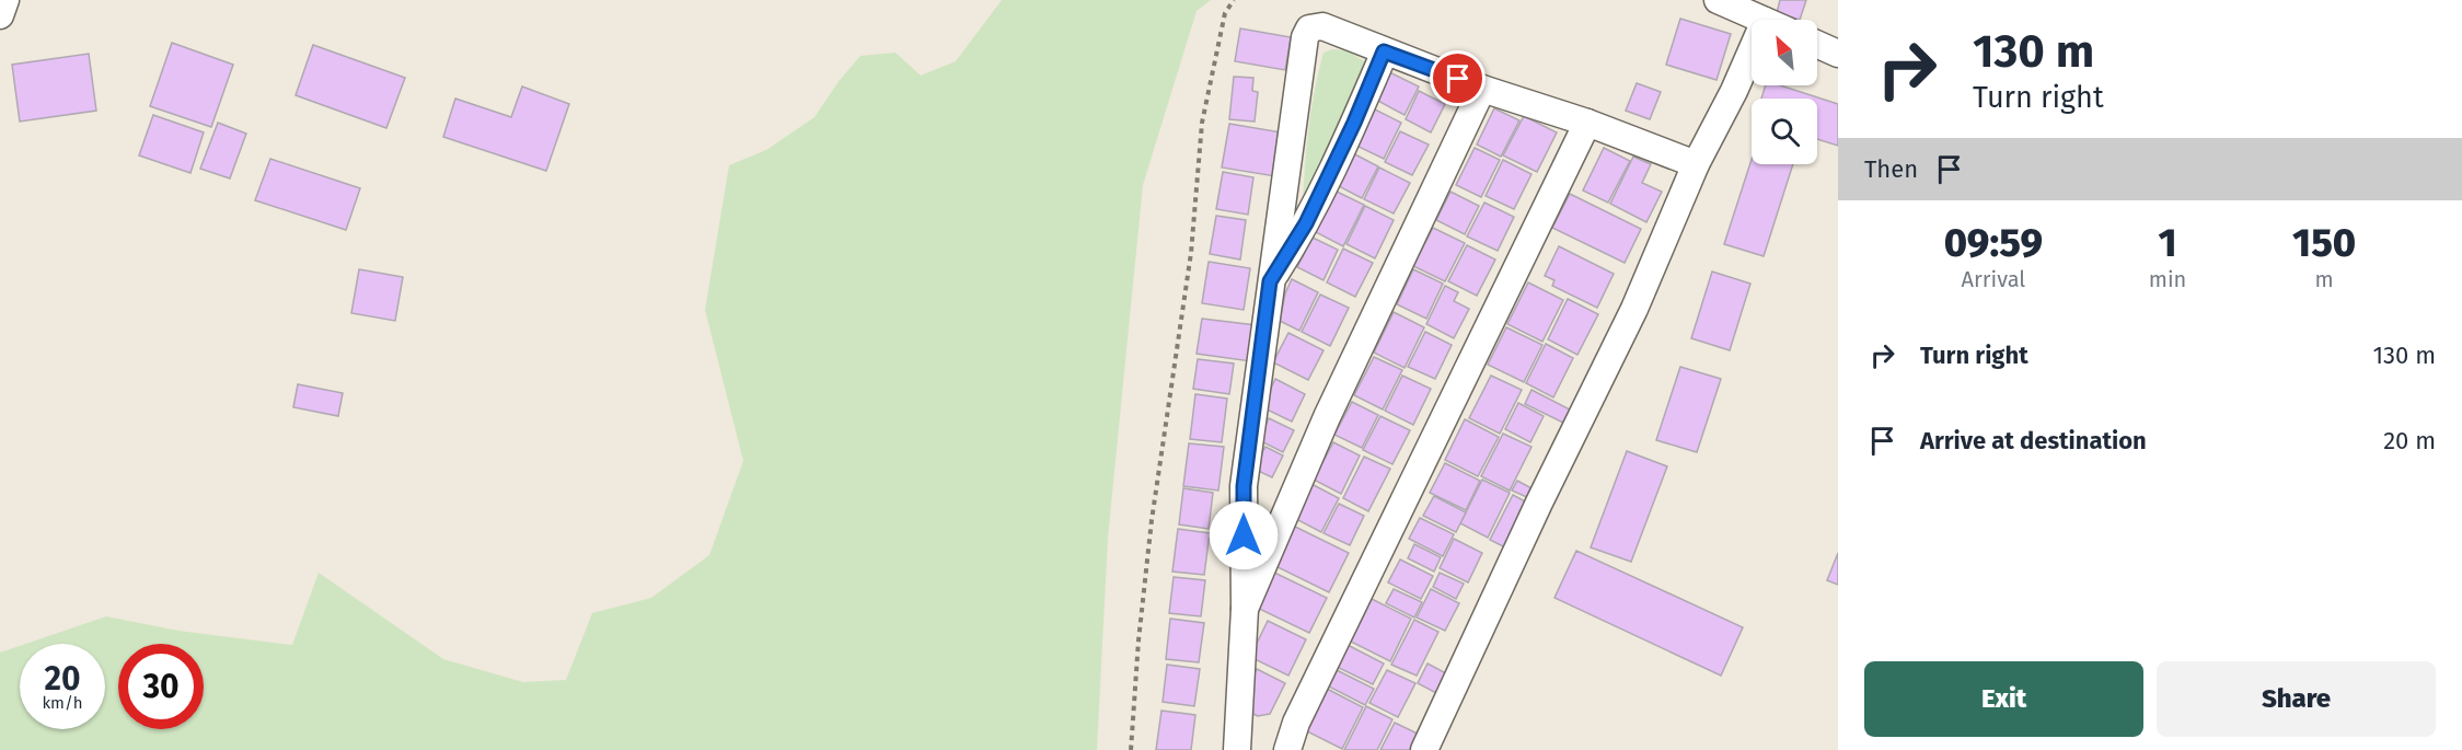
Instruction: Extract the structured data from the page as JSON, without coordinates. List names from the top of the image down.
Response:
{
  "north": "top left",
  "page": {
    "turn": ["130 m", "Turn right"],
    "then": "Then",
    "eta": [
      "09:59",
      "Arrival",
      "1",
      "min",
      "150",
      "m"
    ],
    "list": [
      {
        "name": "Turn right",
        "value": "130 m"
      },
      {
        "name": "Arrive at destination",
        "value": "20 m"
      }
    ],
    "speed": "20 km/h",
    "limit": "30",
    "buttons": ["Exit", "Share"]
  }
}
